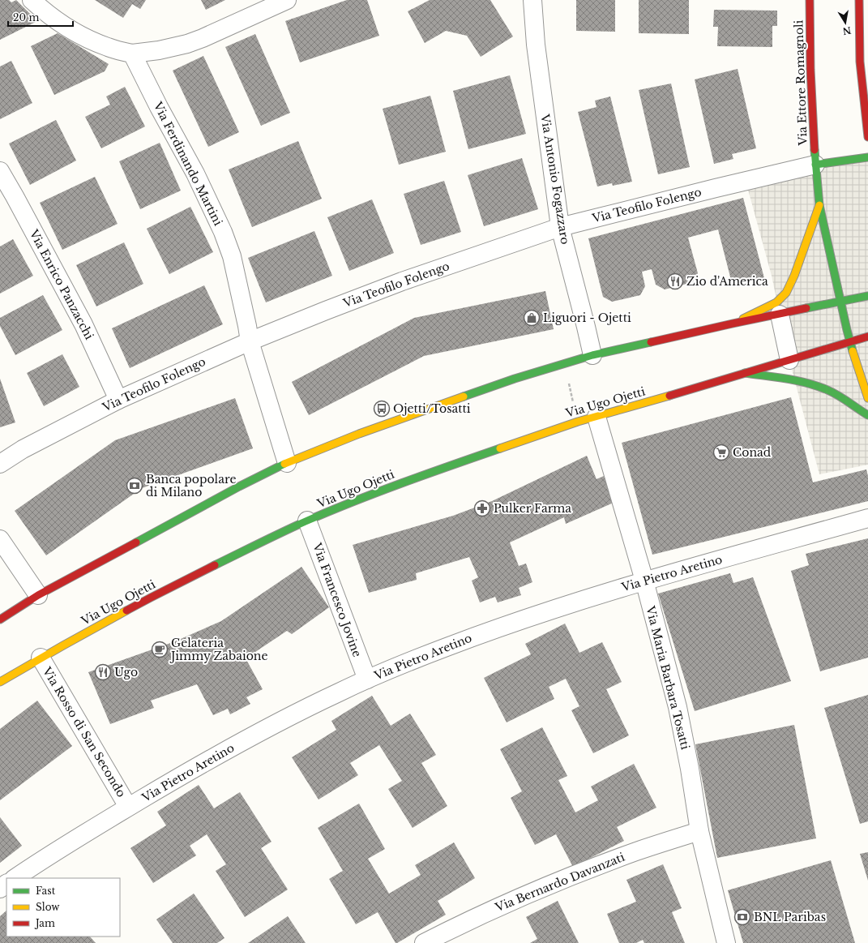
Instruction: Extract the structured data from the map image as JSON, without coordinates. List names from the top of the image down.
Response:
{
  "streets": {
    "main road": ["Via Ettore Romagnoli", "Via Ugo Ojetti"],
    "street": [
      "Via Ferdinando Martini",
      "Via Antonio Fogazzaro",
      "Via Teofilo Folengo",
      "Via Enrico Panzacchi",
      "Via Pietro Aretino",
      "Via Francesco Jovine",
      "Via Maria Barbara Tosatti",
      "Via Rosso di San Secondo",
      "Via Bernardo Davanzati"
    ]
  },
  "crossings": [
    ["Via Ettore Romagnoli", "Via Teofilo Folengo"],
    ["Via Ettore Romagnoli", "Via Ugo Ojetti"],
    ["Via Ferdinando Martini", "Via Teofilo Folengo"],
    ["Via Antonio Fogazzaro", "Via Teofilo Folengo"],
    ["Via Teofilo Folengo", "Via Enrico Panzacchi"],
    ["Via Ugo Ojetti", "Via Francesco Jovine"],
    ["Via Ugo Ojetti", "Via Maria Barbara Tosatti"],
    ["Via Ugo Ojetti", "Via Rosso di San Secondo"],
    ["Via Pietro Aretino", "Via Francesco Jovine"],
    ["Via Pietro Aretino", "Via Maria Barbara Tosatti"],
    ["Via Pietro Aretino", "Via Rosso di San Secondo"],
    ["Via Maria Barbara Tosatti", "Via Bernardo Davanzati"]
  ],
  "places": {
    "restaurant": ["Zio d'America", "Ugo"],
    "shop": ["Liguori - Ojetti"],
    "bus stop": ["Ojetti/Tosatti"],
    "supermarket": ["Conad"],
    "bank": ["Banca popolare di Milano", "BNL Paribas"],
    "pharmacy": ["Pulker Farma"],
    "cafe": ["Gelateria Jimmy Zabaione"]
  },
  "legend": ["Fast", "Slow", "Jam"],
  "scale_bar": "20 m",
  "north": "bottom"
}
